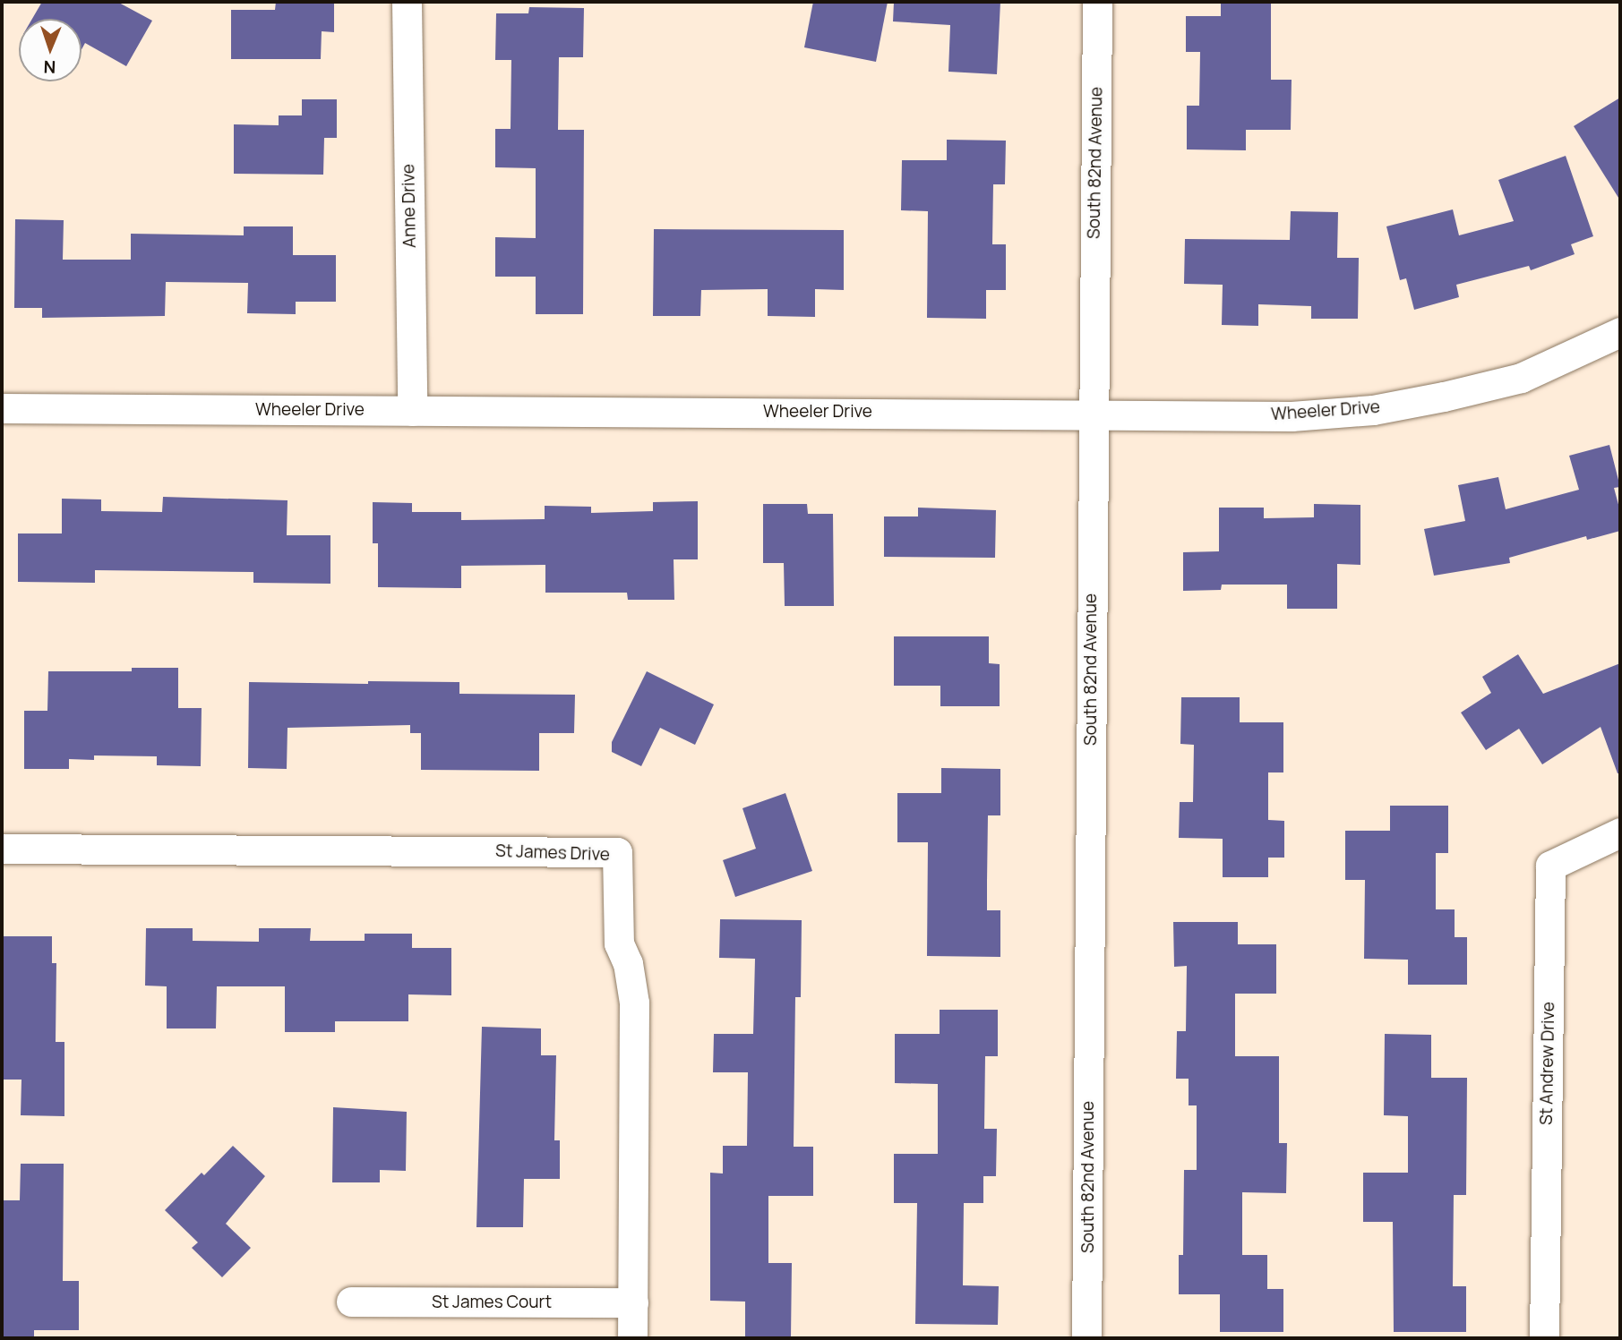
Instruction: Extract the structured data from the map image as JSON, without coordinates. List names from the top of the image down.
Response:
{
  "streets": {
    "street": [
      "South 82nd Avenue",
      "Anne Drive",
      "Wheeler Drive",
      "St James Drive",
      "St Andrew Drive",
      "St James Court"
    ]
  },
  "crossings": [
    ["South 82nd Avenue", "Wheeler Drive"],
    ["Anne Drive", "Wheeler Drive"],
    ["St James Drive", "St James Court"]
  ],
  "north": "bottom"
}
